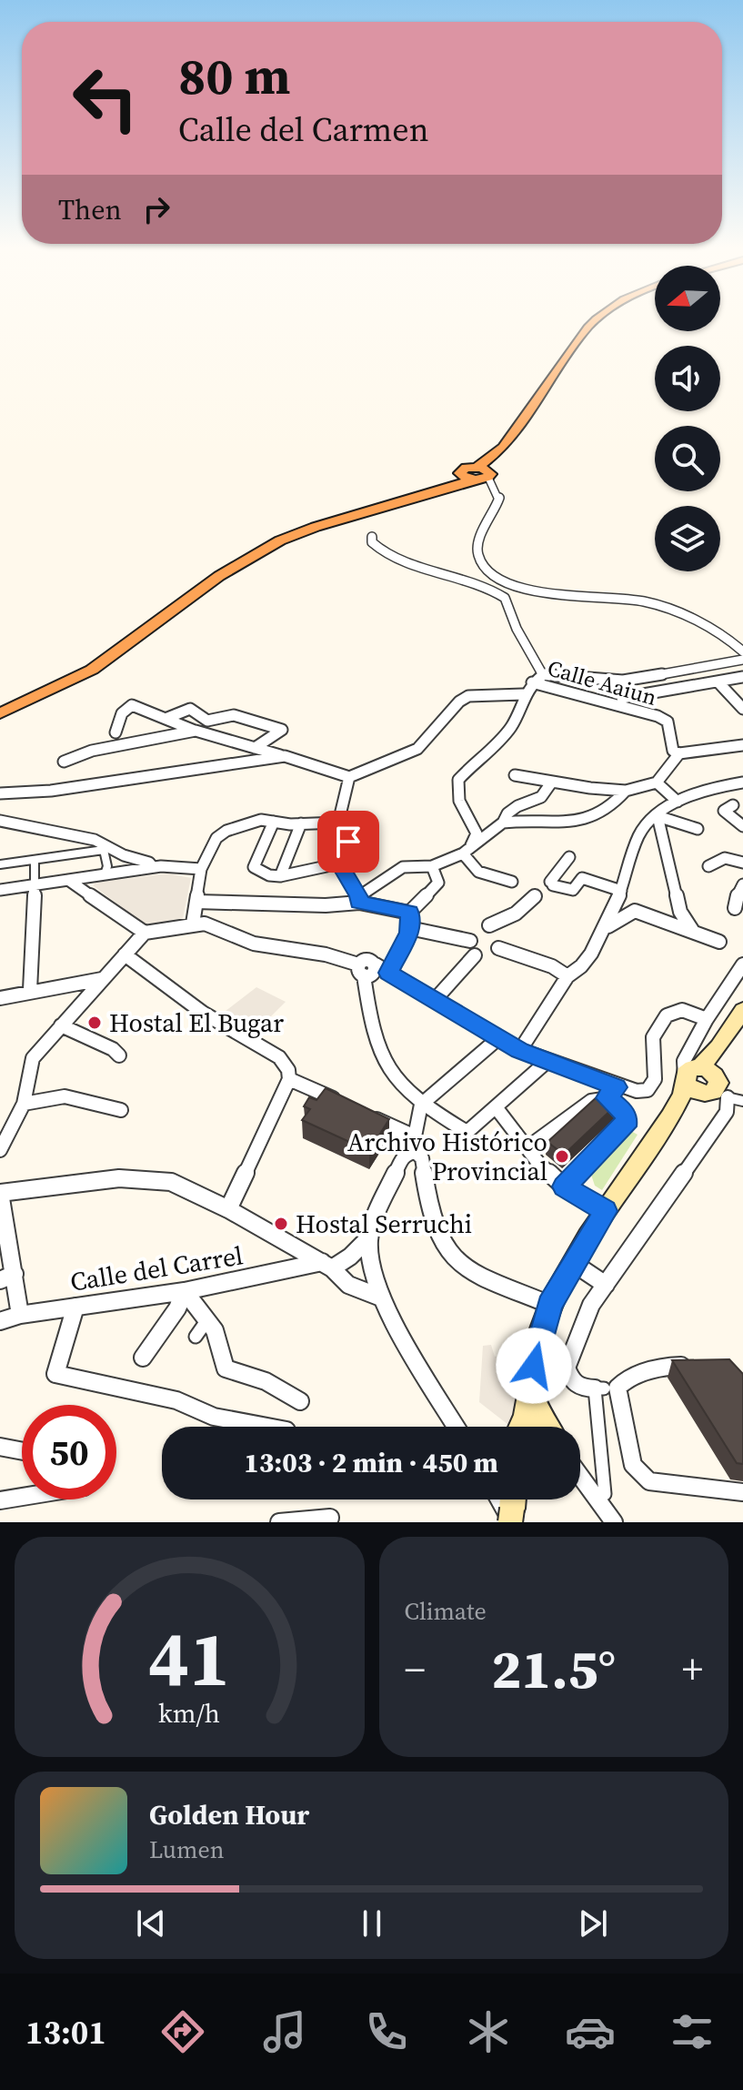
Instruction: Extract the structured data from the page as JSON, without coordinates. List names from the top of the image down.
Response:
{
  "streets": {
    "street": ["Calle Aaiun", "Calle del Carrel"]
  },
  "places": ["Hostal El Bugar", "Archivo Histórico Provincial", "Hostal Serruchi"],
  "north": "left",
  "page": {
    "turn": ["80 m", "Calle del Carmen"],
    "then": "Then",
    "limit": "50",
    "trip": "13:03 · 2 min · 450 m",
    "tile": "Climate",
    "heat": ["−", "21.5°", "+"],
    "song": ["Golden Hour", "Lumen"],
    "tabs": "13:01",
    "gauge": ["41", "km/h"]
  }
}
